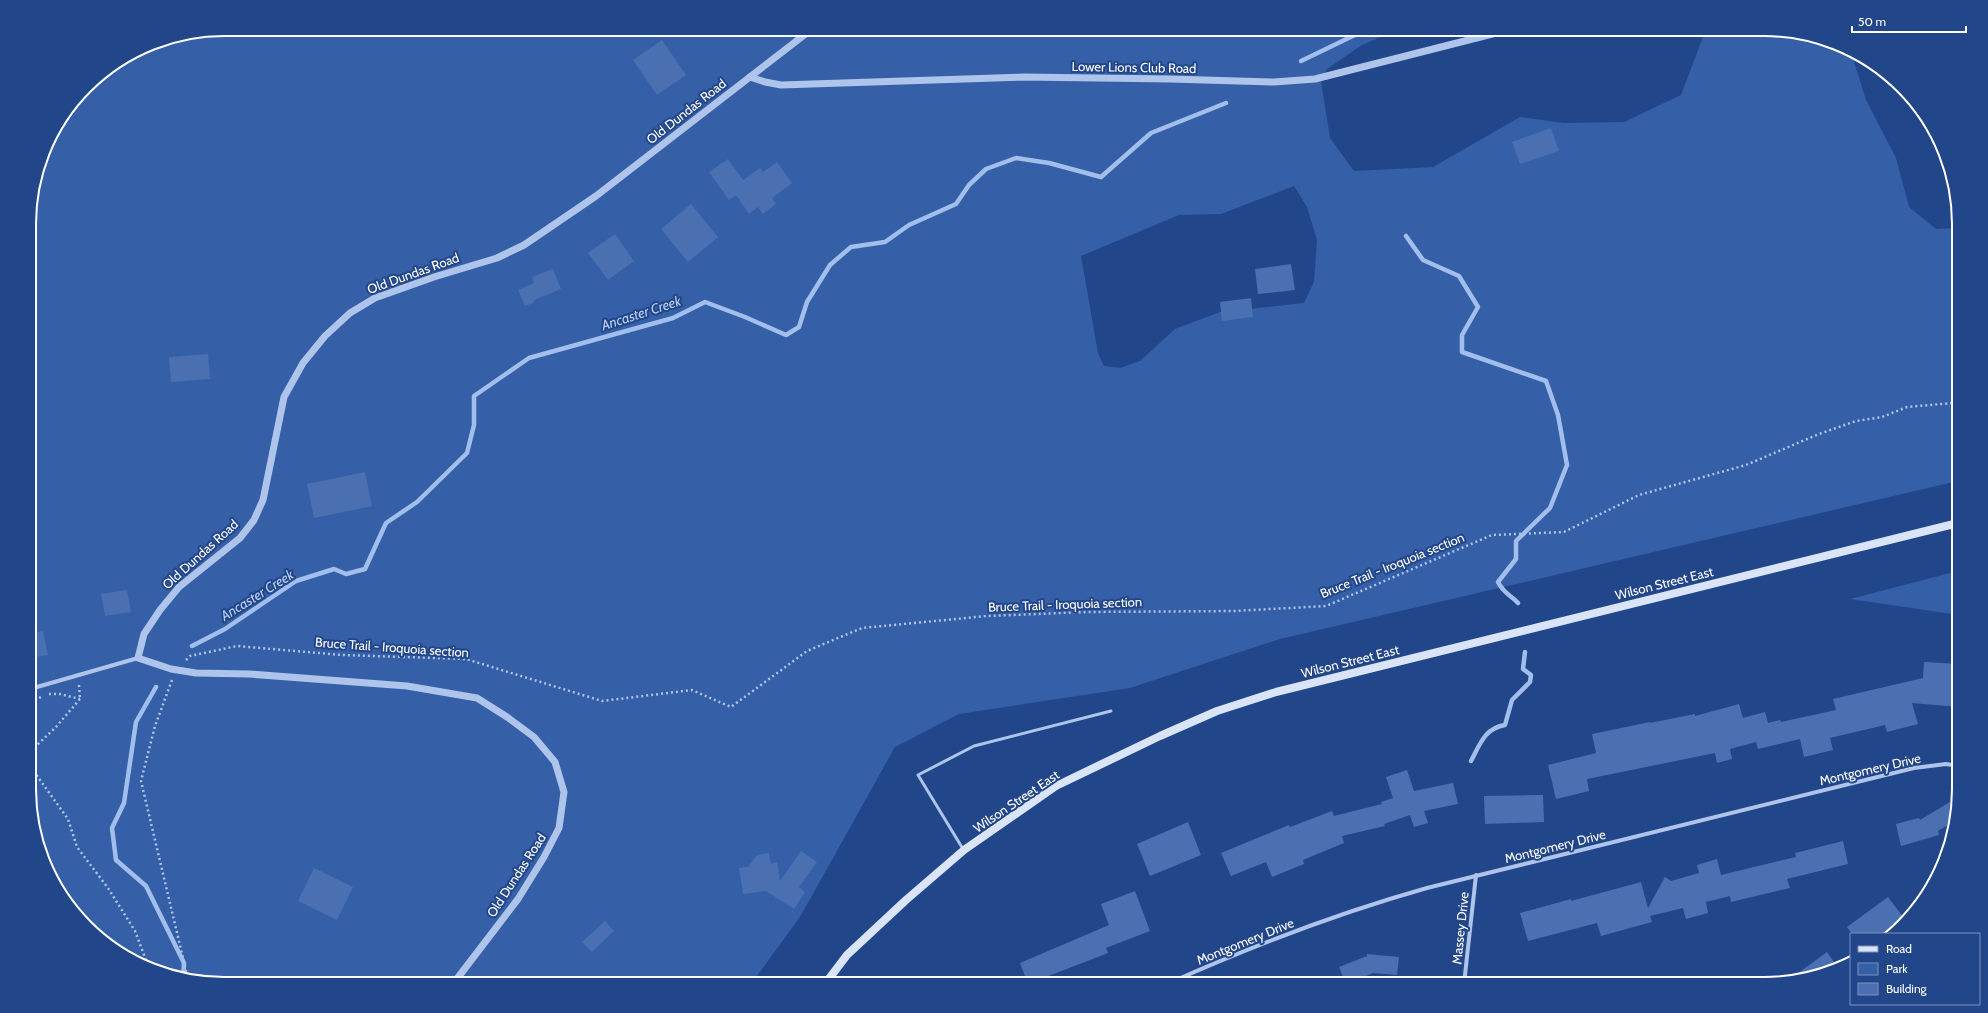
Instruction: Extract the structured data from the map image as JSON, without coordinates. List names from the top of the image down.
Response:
{
  "streets": {
    "main road": ["Wilson Street East"],
    "street": [
      "Lower Lions Club Road",
      "Old Dundas Road",
      "Montgomery Drive",
      "Massey Drive"
    ],
    "path": ["Bruce Trail - Iroquoia section"]
  },
  "crossings": [
    ["Lower Lions Club Road", "Old Dundas Road"],
    ["Old Dundas Road", "Bruce Trail - Iroquoia section"],
    ["Montgomery Drive", "Massey Drive"]
  ],
  "water": ["Ancaster Creek"],
  "legend": ["Road", "Park", "Building"],
  "scale_bar": "50 m"
}
